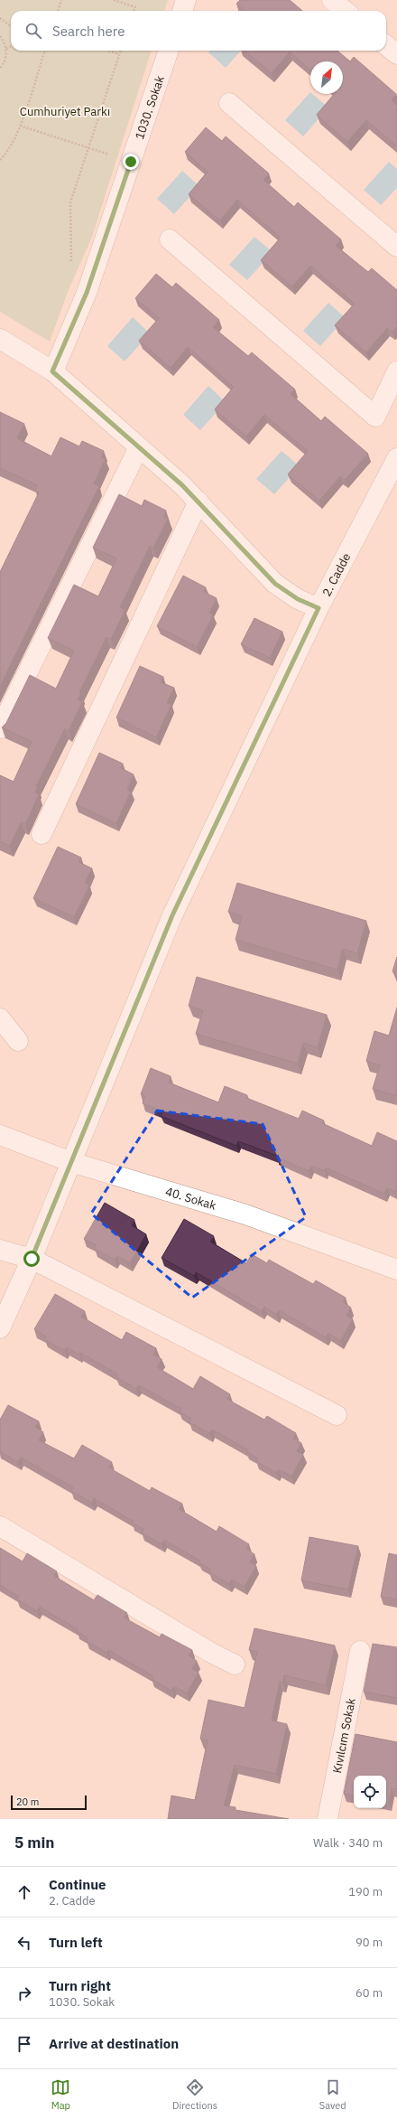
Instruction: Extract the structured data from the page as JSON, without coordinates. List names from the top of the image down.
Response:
{
  "streets": {
    "street": [
      "1030. Sokak",
      "2. Cadde",
      "40. Sokak",
      "Kıvılcım Sokak"
    ]
  },
  "crossings": [
    ["2. Cadde", "40. Sokak"]
  ],
  "parks": ["Cumhuriyet Parkı"],
  "scale_bar": "20 m",
  "north": "top right",
  "page": {
    "search": "Search here",
    "scale": "20 m",
    "heading": ["5 min", "Walk · 340 m"],
    "list": [
      ["Continue", "2. Cadde", "190 m"],
      ["Turn left", "90 m"],
      ["Turn right", "1030. Sokak", "60 m"],
      "Arrive at destination"
    ],
    "nav": ["Map", "Directions", "Saved"]
  }
}
